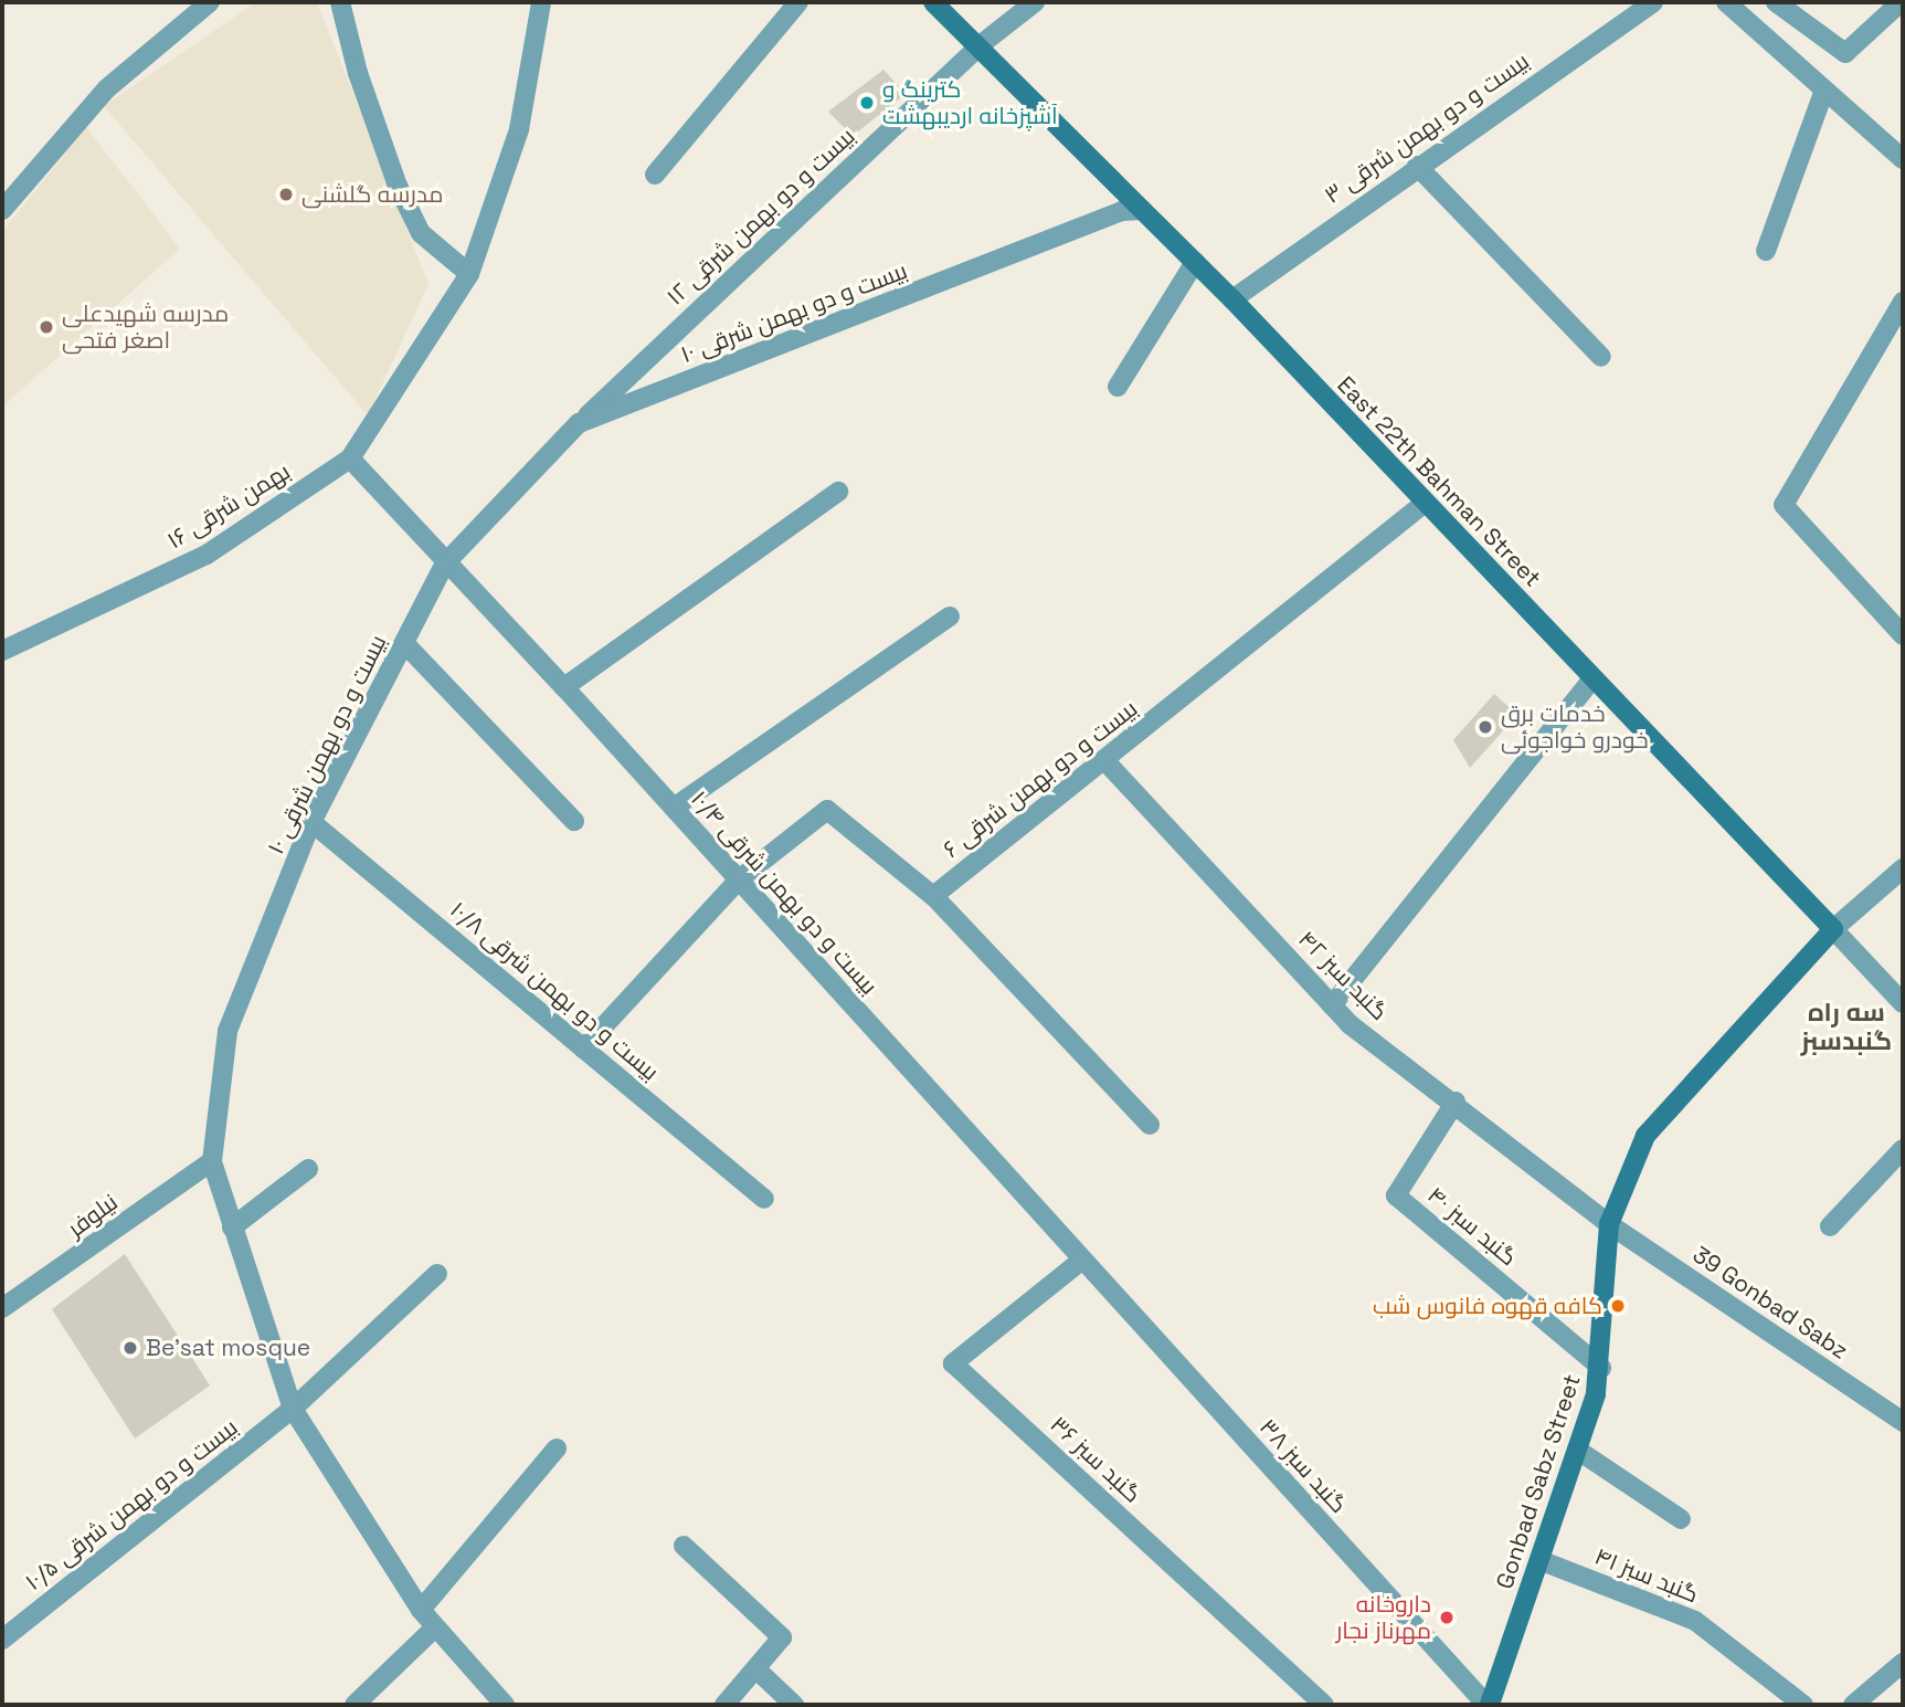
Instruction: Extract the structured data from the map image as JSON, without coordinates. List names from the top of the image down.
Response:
{
  "streets": {
    "main road": ["East 22th Bahman Street", "Gonbad Sabz Street"],
    "street": [
      "بیست و دو بهمن شرقی ۳",
      "بیست و دو بهمن شرقی ۱۲",
      "بیست و دو بهمن شرقی ۱۰",
      "بهمن شرقی ۱۶",
      "بیست و دو بهمن شرقی ۶",
      "بیست و دو بهمن شرقی ۱۰/۴",
      "گنبد سبز ۴۲",
      "بیست و دو بهمن شرقی ۱۰/۸",
      "نیلوفر",
      "گنبد سبز ۴۰",
      "39 Gonbad Sabz",
      "گنبد سبز ۳۶",
      "گنبد سبز ۳۸",
      "بیست و دو بهمن شرقی ۱۰/۵",
      "گنبد سبز ۴۱"
    ]
  },
  "crossings": [
    ["بیست و دو بهمن شرقی ۳", "East 22th Bahman Street"],
    ["بیست و دو بهمن شرقی ۱۲", "بیست و دو بهمن شرقی ۱۰"],
    ["بیست و دو بهمن شرقی ۱۲", "East 22th Bahman Street"],
    ["بیست و دو بهمن شرقی ۱۰", "East 22th Bahman Street"],
    ["بیست و دو بهمن شرقی ۱۰", "بیست و دو بهمن شرقی ۱۰/۴"],
    ["بیست و دو بهمن شرقی ۱۰", "بیست و دو بهمن شرقی ۱۰/۸"],
    ["بیست و دو بهمن شرقی ۱۰", "نیلوفر"],
    ["بیست و دو بهمن شرقی ۱۰", "بیست و دو بهمن شرقی ۱۰/۵"],
    ["East 22th Bahman Street", "بیست و دو بهمن شرقی ۶"],
    ["East 22th Bahman Street", "Gonbad Sabz Street"],
    ["بیست و دو بهمن شرقی ۶", "گنبد سبز ۴۲"],
    ["بیست و دو بهمن شرقی ۱۰/۴", "گنبد سبز ۳۶"],
    ["بیست و دو بهمن شرقی ۱۰/۴", "گنبد سبز ۳۸"],
    ["گنبد سبز ۴۲", "گنبد سبز ۴۰"],
    ["گنبد سبز ۴۲", "39 Gonbad Sabz"],
    ["گنبد سبز ۴۲", "Gonbad Sabz Street"],
    ["گنبد سبز ۴۰", "Gonbad Sabz Street"],
    ["39 Gonbad Sabz", "Gonbad Sabz Street"],
    ["گنبد سبز ۳۶", "گنبد سبز ۳۸"],
    ["گنبد سبز ۳۸", "Gonbad Sabz Street"],
    ["Gonbad Sabz Street", "گنبد سبز ۴۱"]
  ],
  "districts": ["سه راه گنبدسبز"],
  "places": [
    "کترینگ و آشپزخانه اردیبهشت",
    "مدرسه گلشنی",
    "مدرسه شهیدعلی اصغر فتحی",
    "خدمات برق خودرو خواجوئی",
    "کافه قهوه فانوس شب",
    "Be'sat mosque",
    "داروخانه مهرناز نجار"
  ]
}
